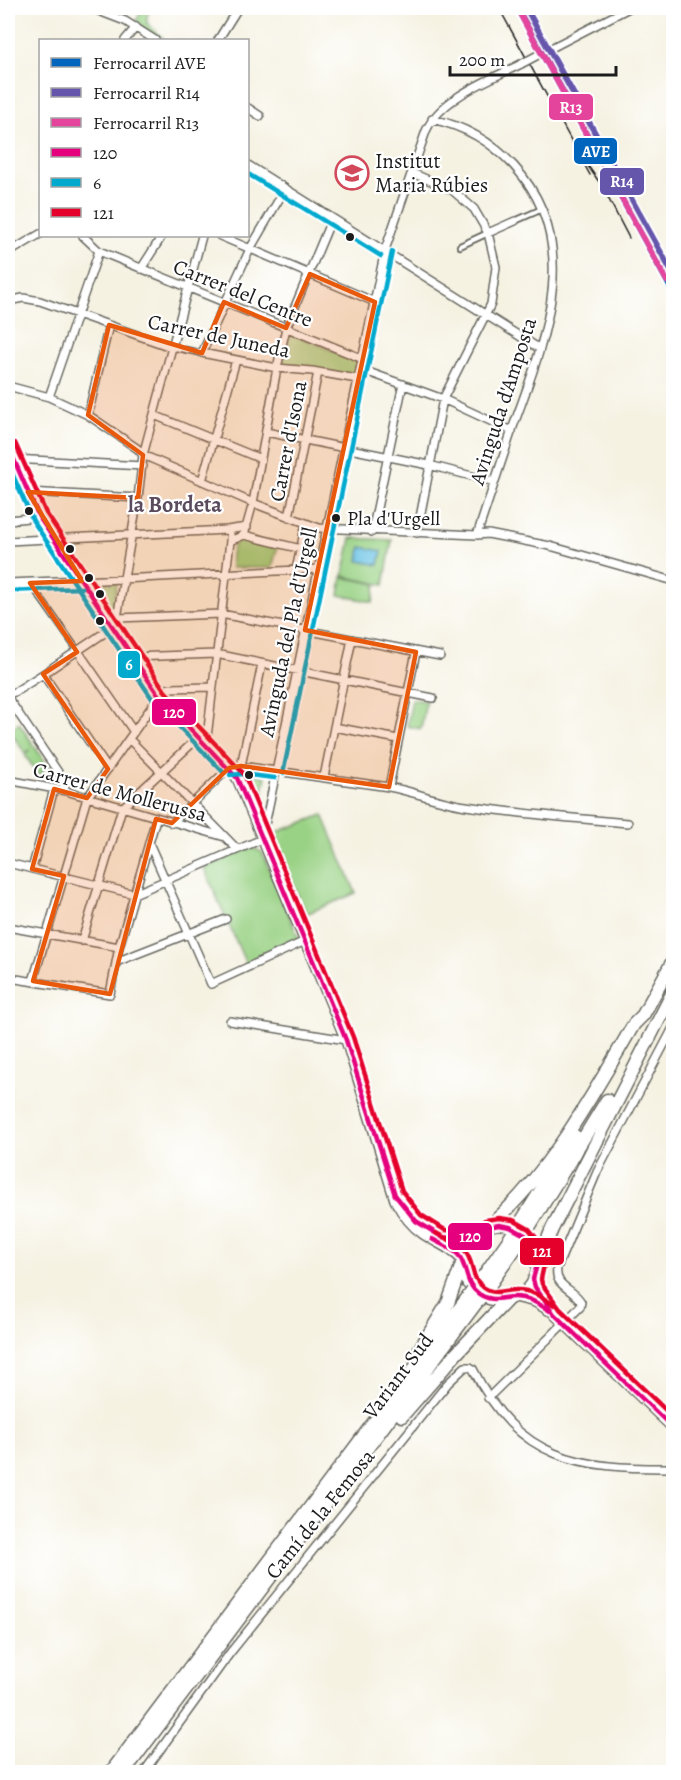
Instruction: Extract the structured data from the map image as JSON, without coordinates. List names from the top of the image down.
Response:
{
  "streets": {
    "highway": ["Variant Sud"],
    "street": [
      "Carrer del Centre",
      "Carrer de Juneda",
      "Avinguda d'Amposta",
      "Carrer d'Isona",
      "Avinguda del Pla d'Urgell",
      "Carrer de Mollerussa",
      "Camí de la Femosa"
    ]
  },
  "crossings": [
    ["Carrer de Juneda", "Carrer d'Isona"],
    ["Carrer de Juneda", "Avinguda del Pla d'Urgell"]
  ],
  "districts": ["la Bordeta"],
  "places": {
    "school or university": ["Institut Maria Rúbies"],
    "other": ["Pla d'Urgell"]
  },
  "lines": [
    "rail line AVE",
    "rail line R14",
    "rail line R13",
    "transit line 6",
    "transit line 121",
    "transit line 120"
  ],
  "legend": [
    "Ferrocarril AVE",
    "Ferrocarril R14",
    "Ferrocarril R13",
    "120",
    "6",
    "121"
  ],
  "scale_bar": "200 m"
}
